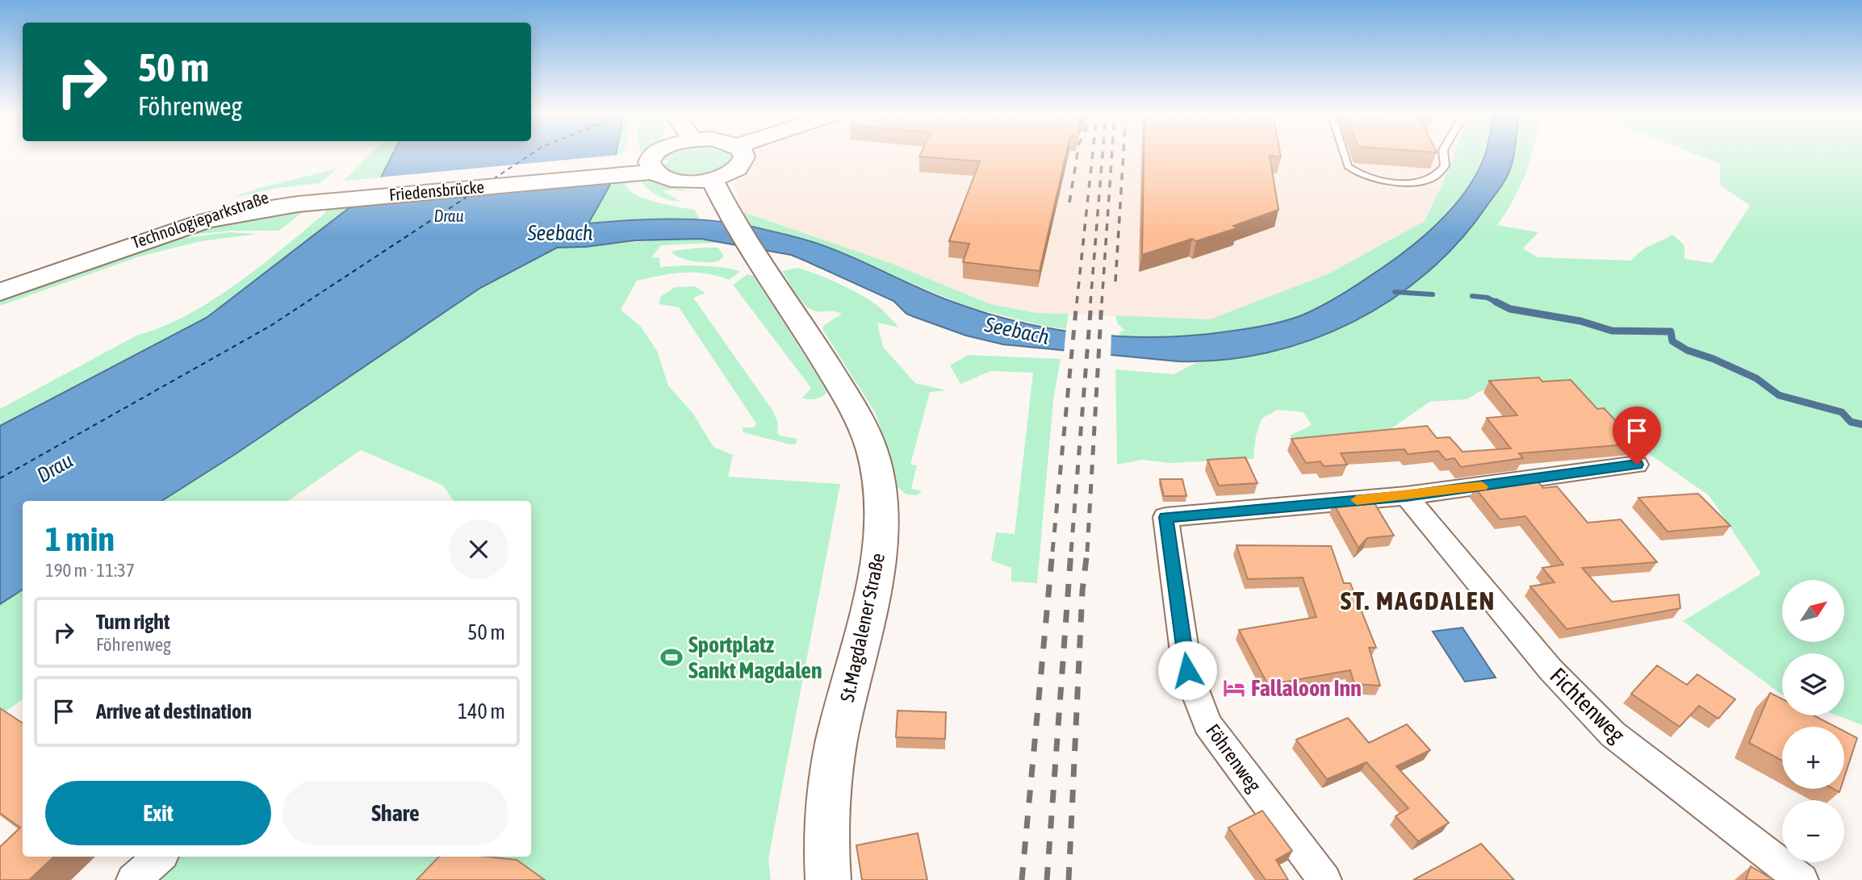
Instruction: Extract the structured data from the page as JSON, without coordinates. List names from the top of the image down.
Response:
{
  "streets": {
    "street": [
      "Friedensbrücke",
      "Technologieparkstraße",
      "St.Magdalener Straße",
      "Fichtenweg",
      "Föhrenweg"
    ]
  },
  "crossings": [
    ["Friedensbrücke", "Technologieparkstraße"],
    ["Fichtenweg", "Föhrenweg"]
  ],
  "districts": ["ST. MAGDALEN"],
  "water": ["Drau", "Seebach"],
  "places": {
    "sports": ["Sportplatz Sankt Magdalen"],
    "hotel": ["Fallaloon Inn"]
  },
  "north": "top right",
  "page": {
    "turn": ["50 m", "Föhrenweg"],
    "heading": ["1 min", "190 m · 11:37"],
    "map_buttons": ["+", "−"],
    "list": [
      {
        "name": "Turn right",
        "note": "Föhrenweg",
        "value": "50 m"
      },
      {
        "name": "Arrive at destination",
        "value": "140 m"
      }
    ],
    "buttons": ["Exit", "Share"]
  }
}
